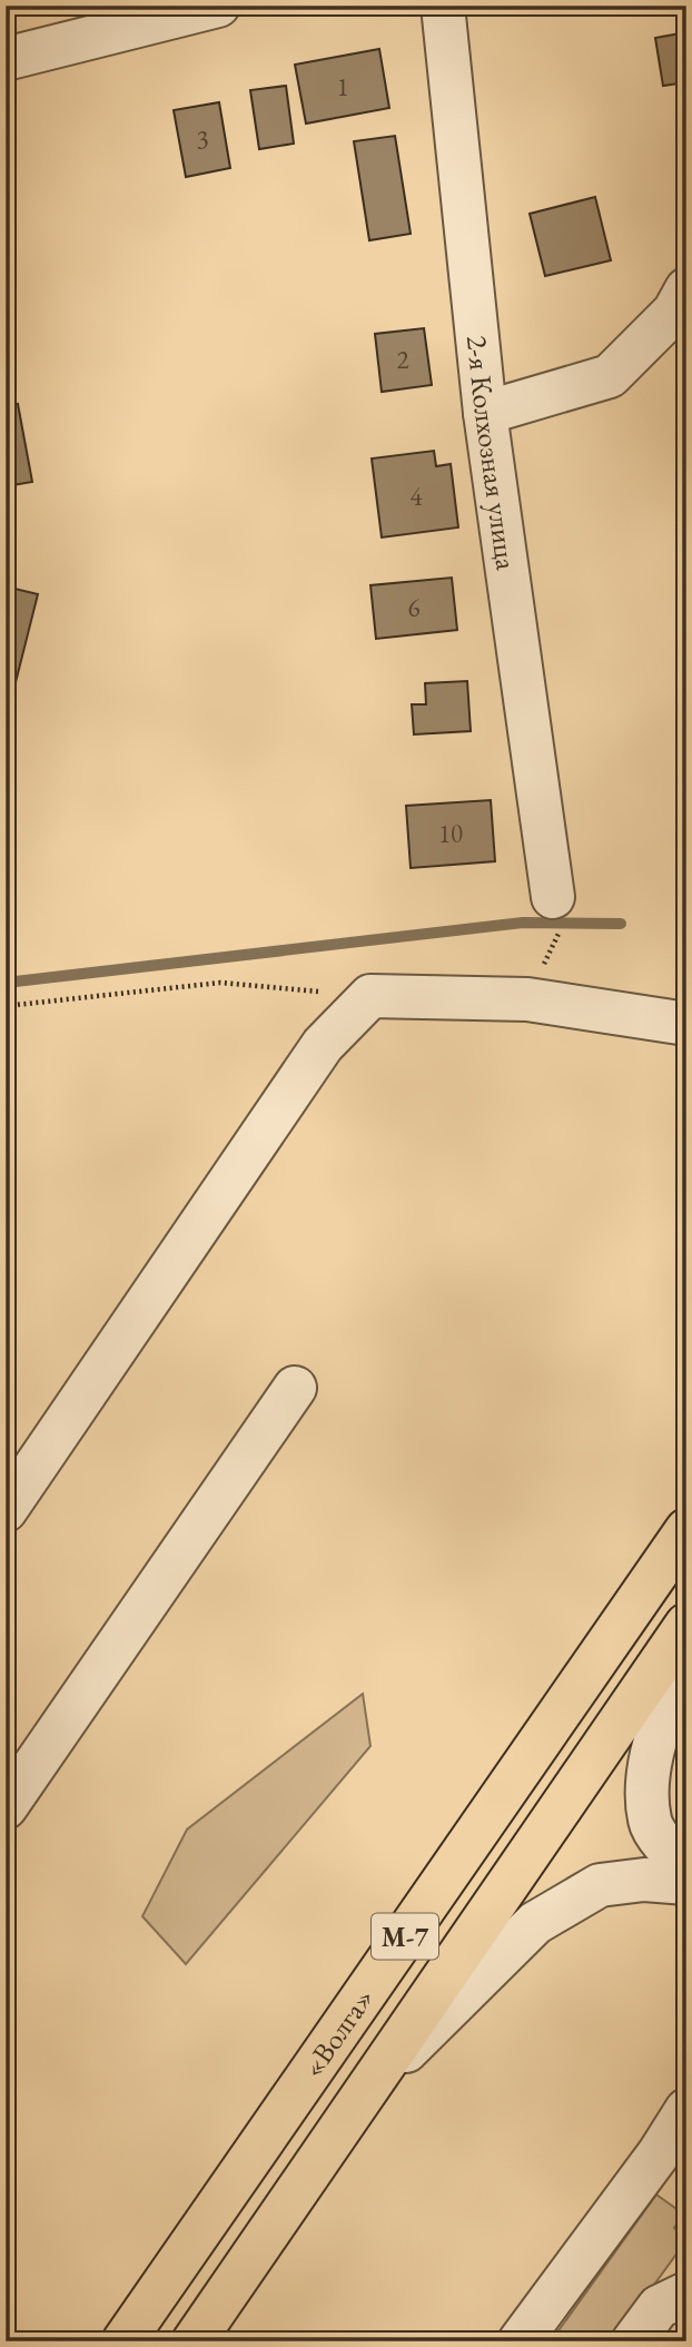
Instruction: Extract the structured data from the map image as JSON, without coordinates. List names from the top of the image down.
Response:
{
  "streets": {
    "highway": ["М-7", "«Волга»"],
    "street": ["2-я Колхозная улица"]
  },
  "house_numbers": [
    "1",
    "3",
    "2",
    "4",
    "6",
    "10"
  ]
}
